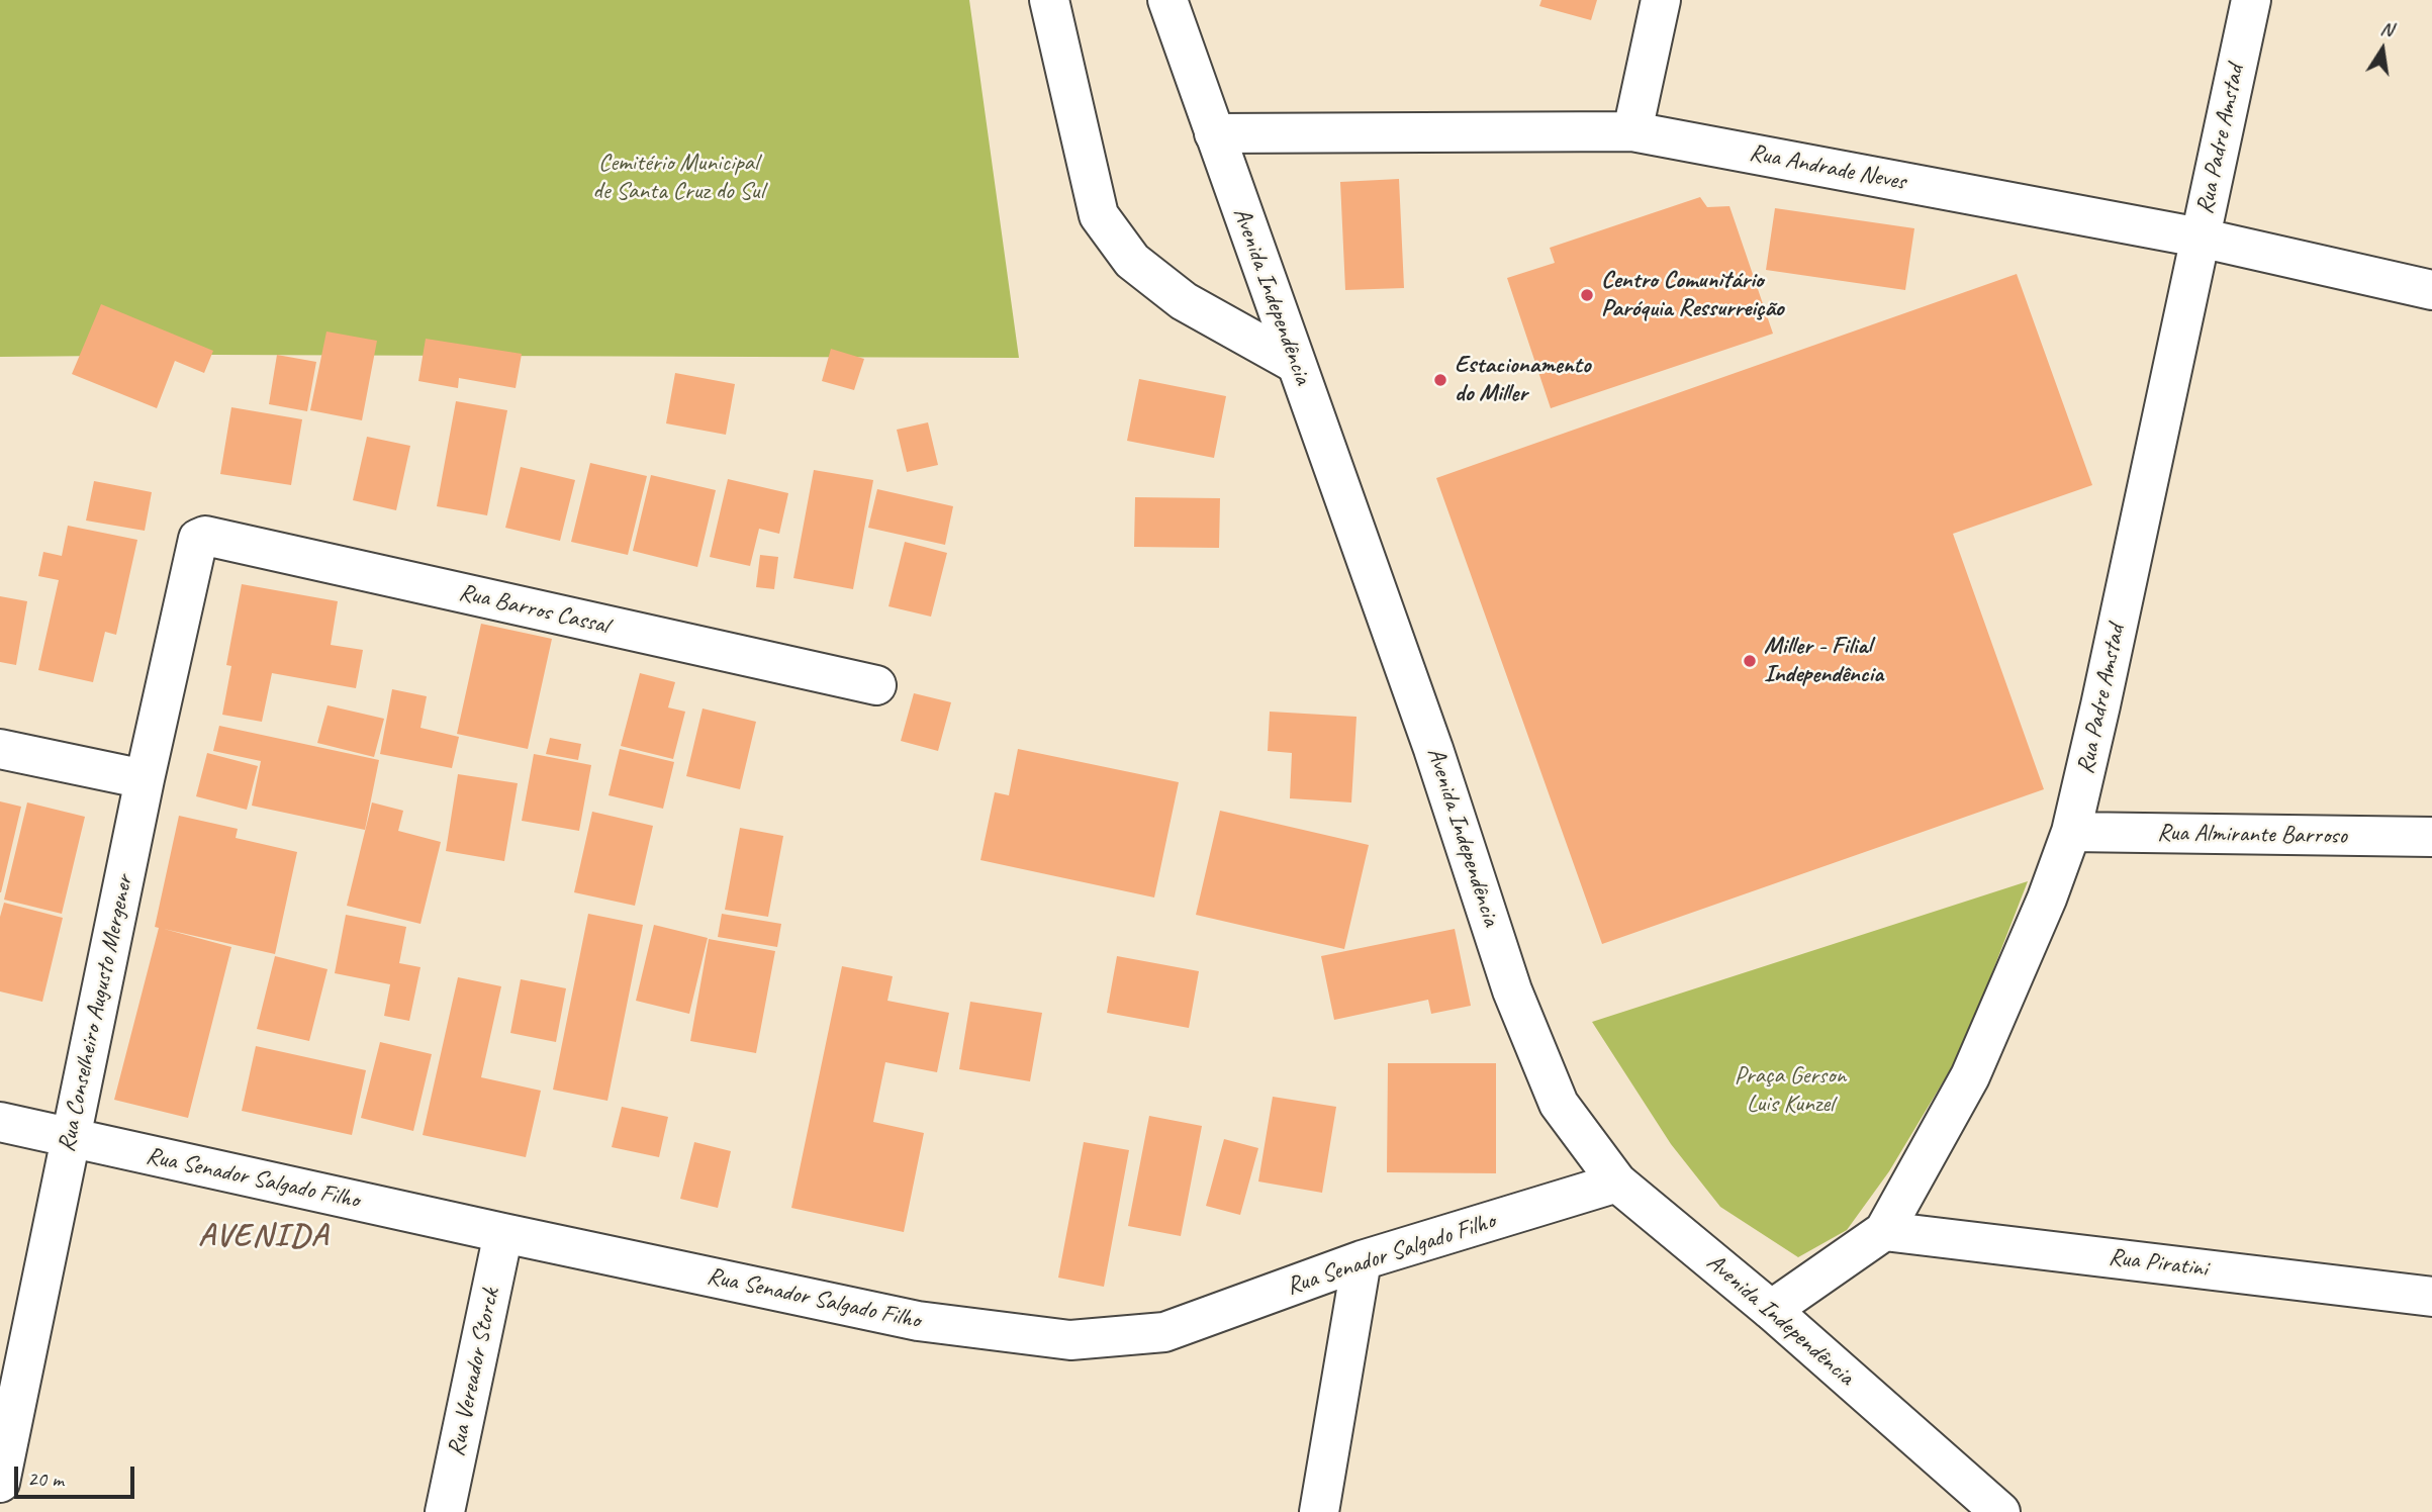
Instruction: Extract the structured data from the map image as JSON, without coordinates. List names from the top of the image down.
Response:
{
  "streets": {
    "street": [
      "Rua Padre Amstad",
      "Rua Andrade Neves",
      "Avenida Independência",
      "Rua Barros Cassal",
      "Rua Almirante Barroso",
      "Rua Conselheiro Augusto Mergener",
      "Rua Senador Salgado Filho",
      "Rua Piratini",
      "Rua Vereador Storck"
    ]
  },
  "crossings": [
    ["Rua Padre Amstad", "Rua Andrade Neves"],
    ["Rua Padre Amstad", "Avenida Independência"],
    ["Rua Padre Amstad", "Rua Almirante Barroso"],
    ["Rua Padre Amstad", "Rua Piratini"],
    ["Rua Andrade Neves", "Avenida Independência"],
    ["Avenida Independência", "Rua Senador Salgado Filho"],
    ["Rua Barros Cassal", "Rua Conselheiro Augusto Mergener"],
    ["Rua Conselheiro Augusto Mergener", "Rua Senador Salgado Filho"],
    ["Rua Senador Salgado Filho", "Rua Vereador Storck"]
  ],
  "districts": ["AVENIDA"],
  "parks": ["Cemitério Municipal de Santa Cruz do Sul", "Praça Gerson Luis Kunzel"],
  "places": ["Centro Comunitário Paróquia Ressurreição", "Estacionamento do Miller", "Miller - Filial Independência"],
  "scale_bar": "20 m",
  "north": "top"
}
